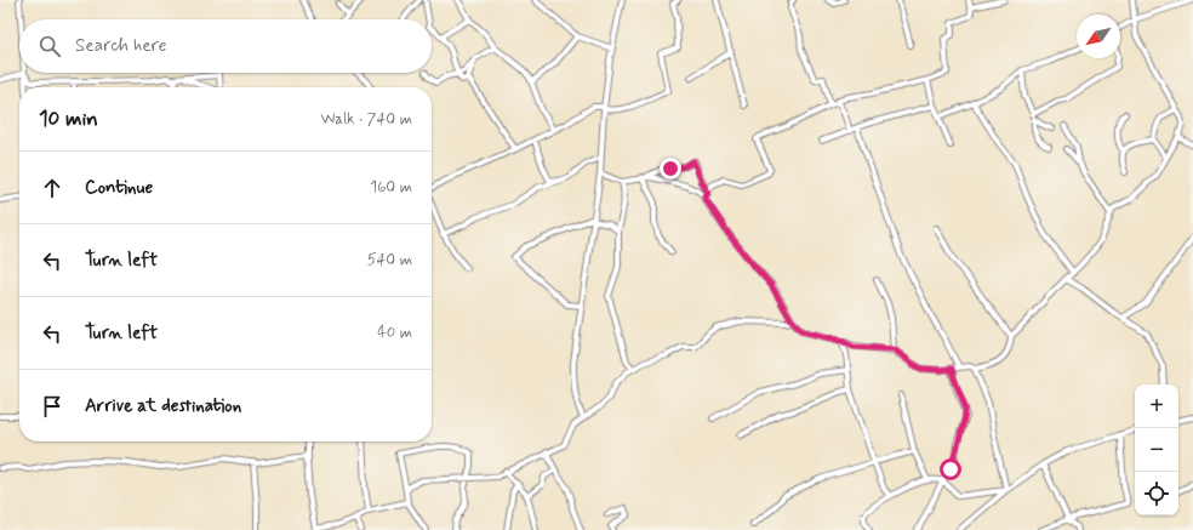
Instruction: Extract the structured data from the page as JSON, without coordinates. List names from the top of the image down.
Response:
{
  "north": "bottom left",
  "page": {
    "search": "Search here",
    "heading": ["10 min", "Walk · 740 m"],
    "list": [
      ["Continue", "160 m"],
      ["Turn left", "540 m"],
      ["Turn left", "40 m"],
      "Arrive at destination"
    ],
    "map_buttons": ["+", "−"]
  }
}
